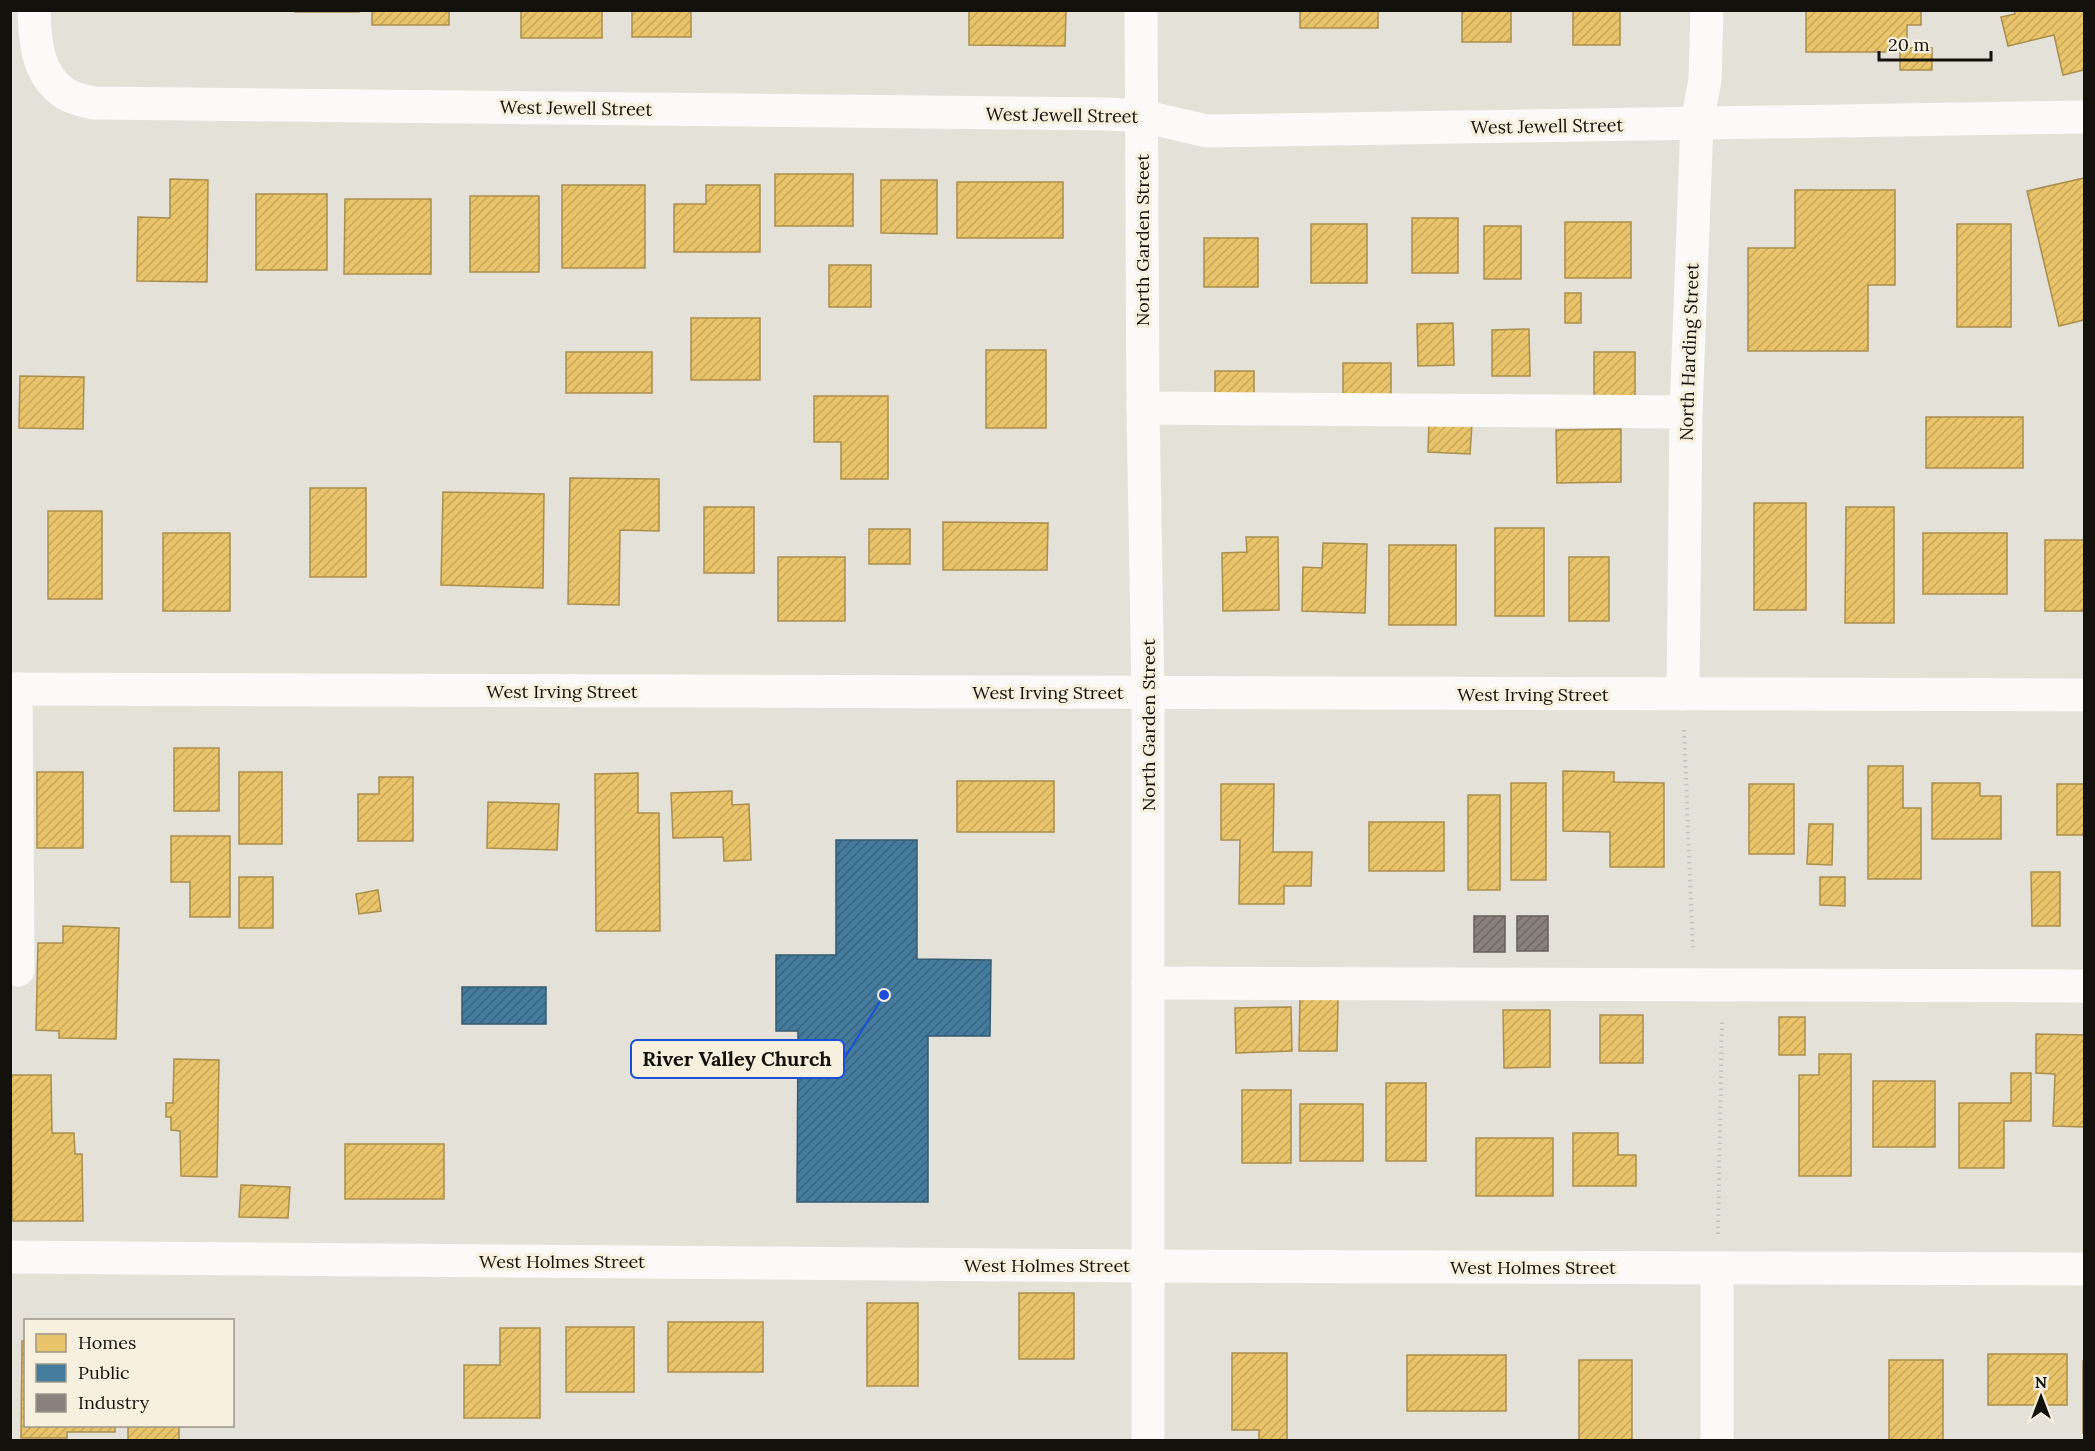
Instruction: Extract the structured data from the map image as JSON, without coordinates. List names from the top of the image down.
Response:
{
  "streets": {
    "street": [
      "West Jewell Street",
      "North Garden Street",
      "North Harding Street",
      "West Irving Street",
      "West Holmes Street"
    ]
  },
  "crossings": [
    ["West Jewell Street", "North Garden Street"],
    ["West Jewell Street", "North Harding Street"],
    ["North Garden Street", "West Irving Street"],
    ["North Garden Street", "West Holmes Street"],
    ["North Harding Street", "West Irving Street"]
  ],
  "places": ["River Valley Church"],
  "legend": ["Homes", "Public", "Industry"],
  "scale_bar": "20 m",
  "north": "top"
}
